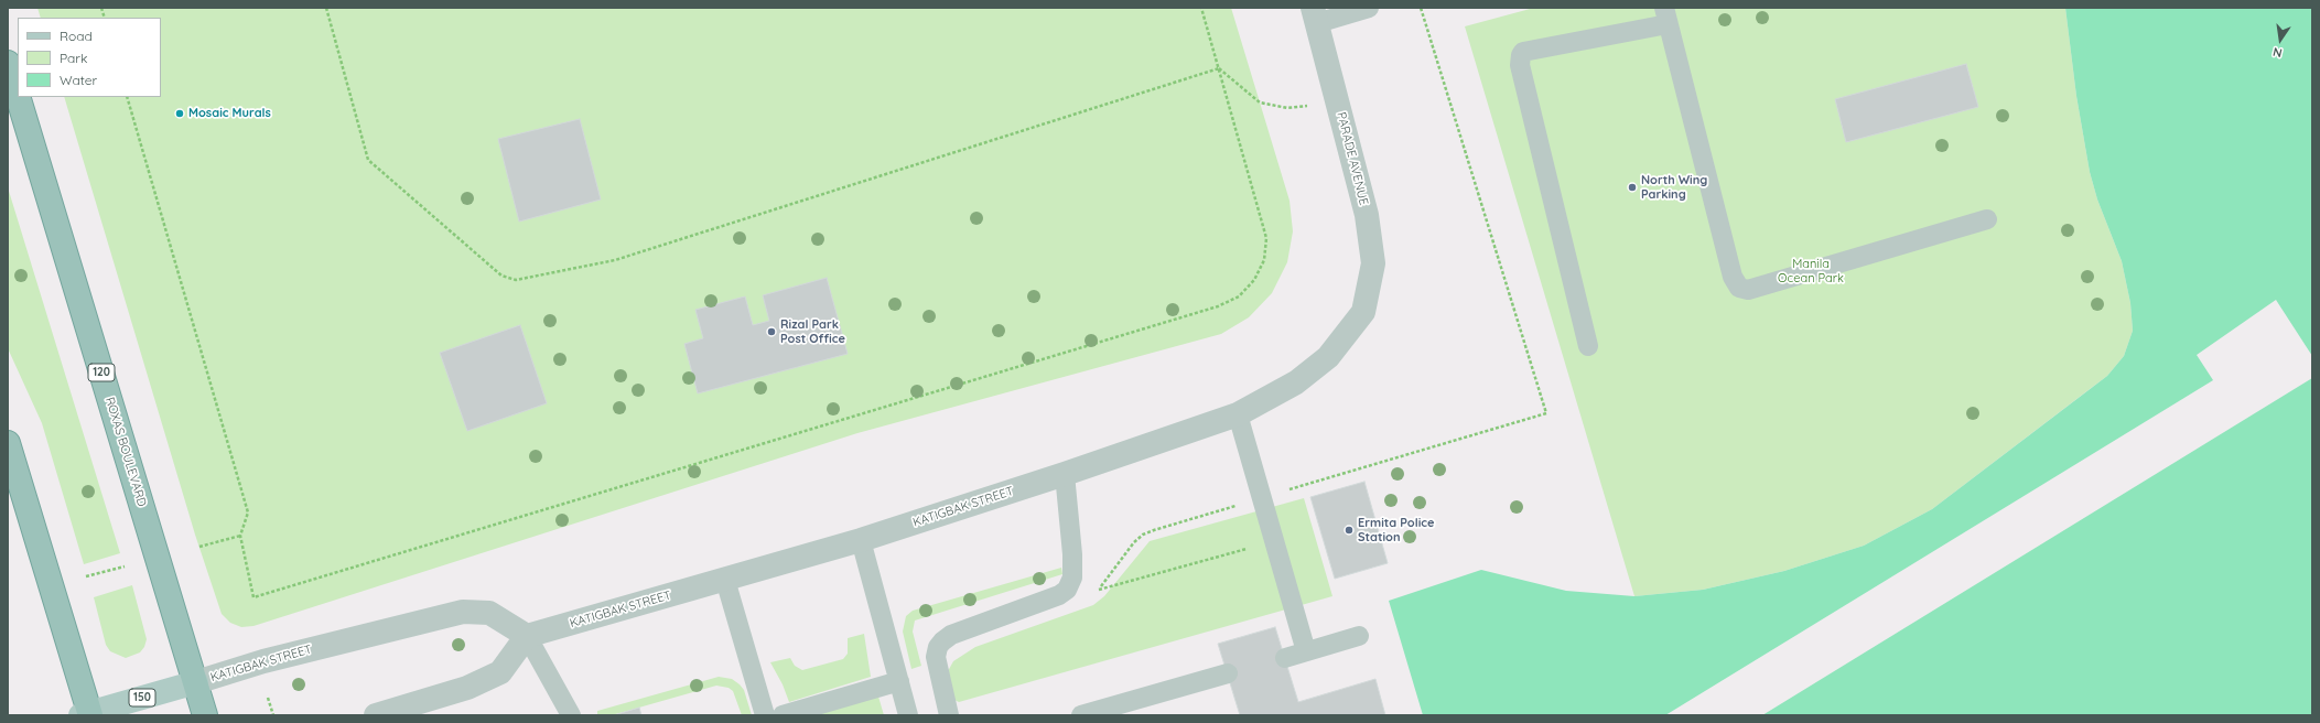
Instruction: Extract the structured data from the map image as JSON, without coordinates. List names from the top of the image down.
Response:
{
  "streets": {
    "highway": ["120", "ROXAS BOULEVARD"],
    "main road": ["150"],
    "street": ["PARADE AVENUE", "KATIGBAK STREET"]
  },
  "crossings": [
    ["PARADE AVENUE", "KATIGBAK STREET"],
    ["ROXAS BOULEVARD", "KATIGBAK STREET"],
    ["ROXAS BOULEVARD", "150"],
    ["KATIGBAK STREET", "150"]
  ],
  "parks": ["Manila Ocean Park"],
  "places": [
    "Mosaic Murals",
    "North Wing Parking",
    "Rizal Park Post Office",
    "Ermita Police Station"
  ],
  "legend": ["Road", "Park", "Water"],
  "north": "bottom"
}
